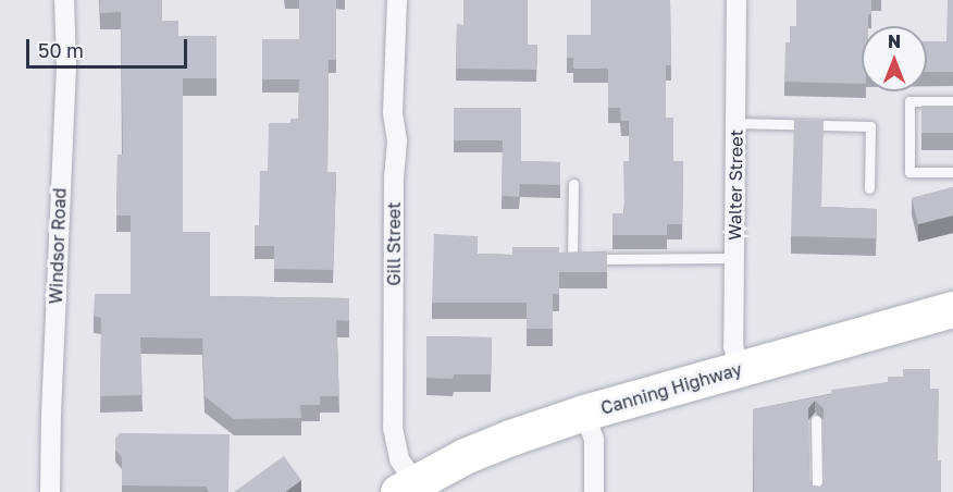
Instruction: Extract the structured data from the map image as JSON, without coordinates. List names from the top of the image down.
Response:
{
  "streets": {
    "highway": ["Canning Highway"],
    "street": ["Walter Street", "Gill Street", "Windsor Road"]
  },
  "crossings": [
    ["Walter Street", "Canning Highway"],
    ["Gill Street", "Canning Highway"]
  ],
  "scale_bar": "50 m",
  "north": "top"
}
